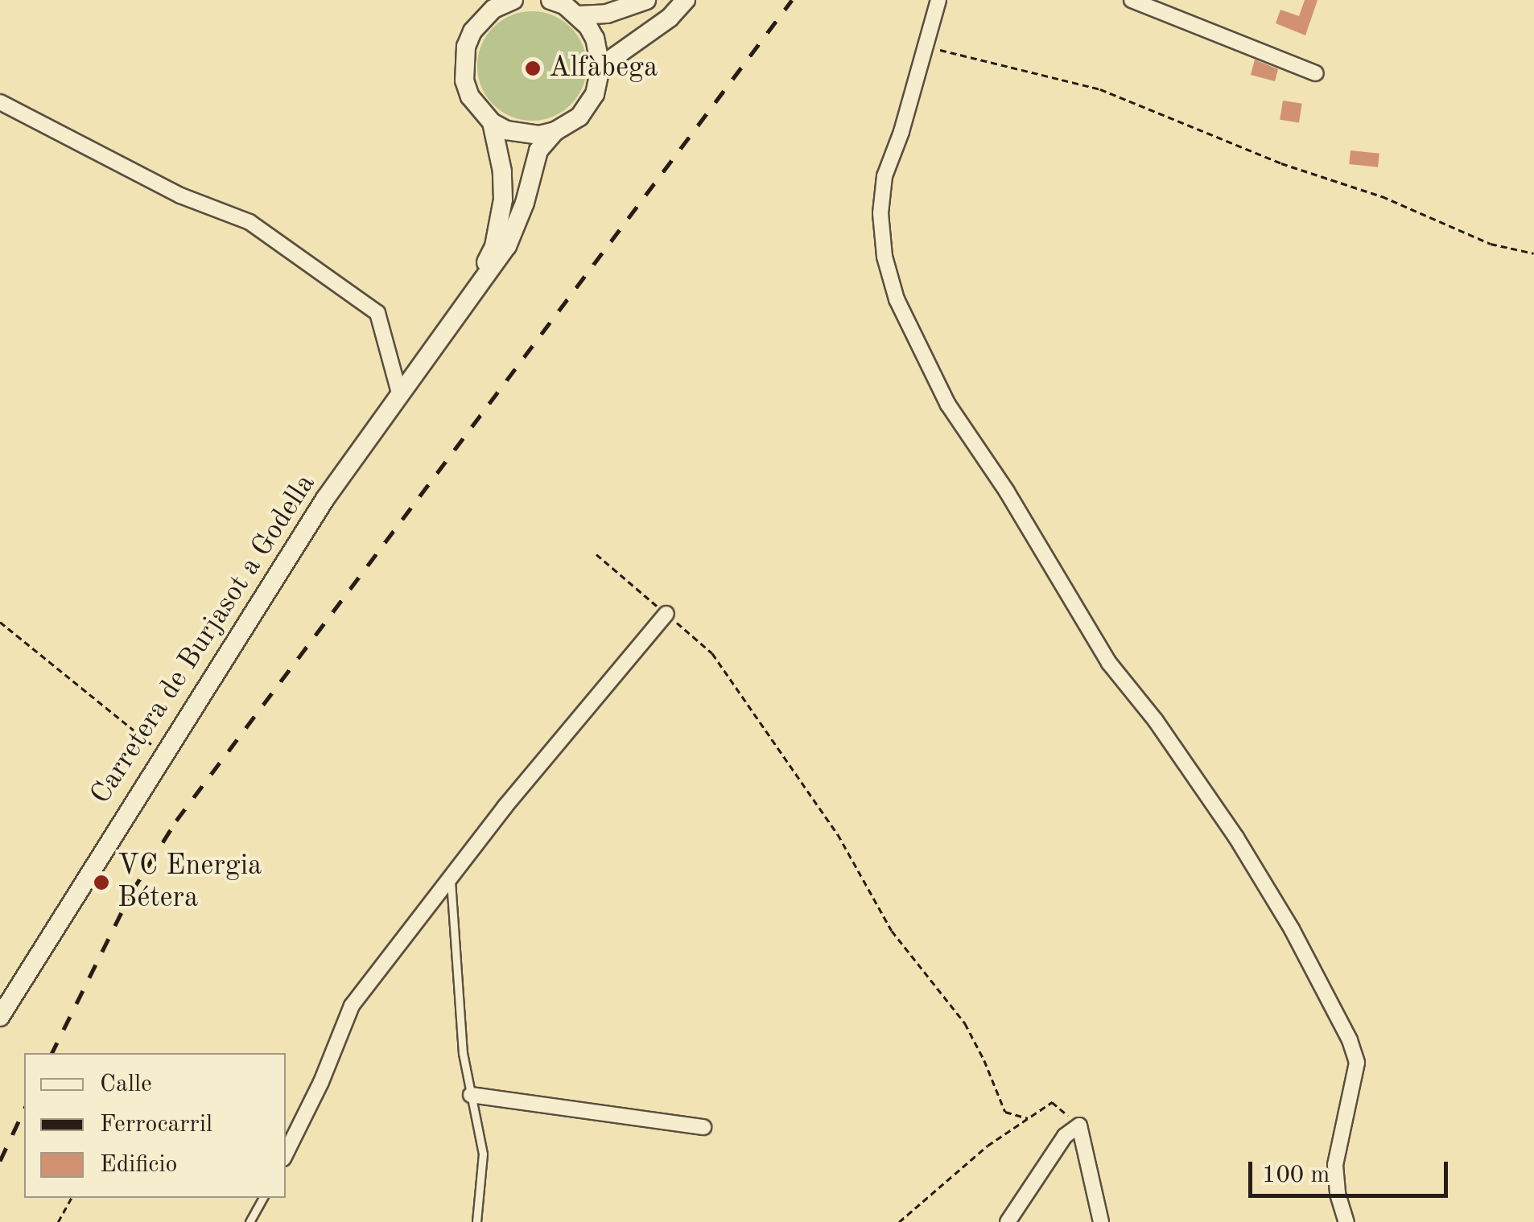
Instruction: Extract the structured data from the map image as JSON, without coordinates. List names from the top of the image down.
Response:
{
  "streets": {
    "street": ["Carretera de Burjasot a Godella"]
  },
  "places": ["Alfàbega", "VC Energia Bétera"],
  "legend": ["Calle", "Ferrocarril", "Edificio"],
  "scale_bar": "100 m"
}
